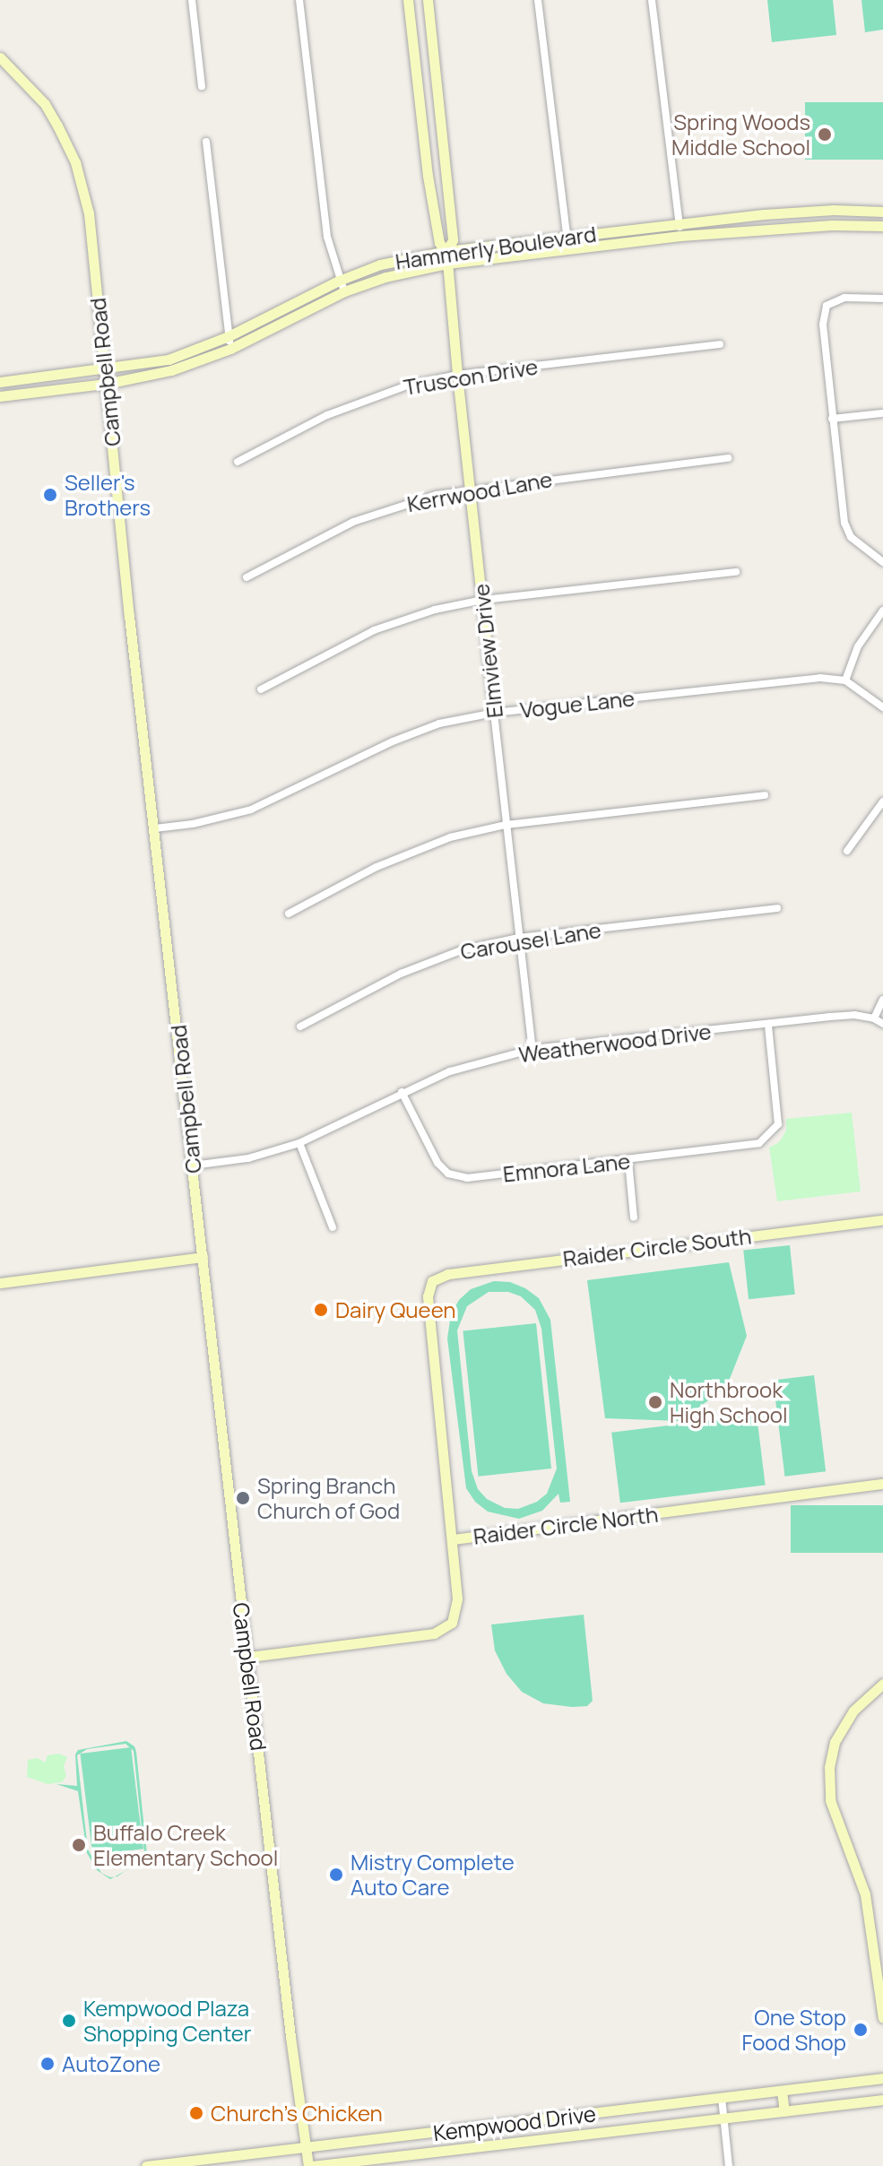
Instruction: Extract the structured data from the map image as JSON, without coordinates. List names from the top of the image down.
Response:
{
  "streets": {
    "street": [
      "Hammerly Boulevard",
      "Campbell Road",
      "Truscon Drive",
      "Kerrwood Lane",
      "Elmview Drive",
      "Vogue Lane",
      "Carousel Lane",
      "Weatherwood Drive",
      "Emnora Lane",
      "Raider Circle South",
      "Raider Circle North",
      "Kempwood Drive"
    ]
  },
  "crossings": [
    ["Hammerly Boulevard", "Campbell Road"],
    ["Hammerly Boulevard", "Elmview Drive"],
    ["Campbell Road", "Vogue Lane"],
    ["Campbell Road", "Weatherwood Drive"],
    ["Campbell Road", "Raider Circle North"],
    ["Campbell Road", "Kempwood Drive"],
    ["Truscon Drive", "Elmview Drive"],
    ["Kerrwood Lane", "Elmview Drive"],
    ["Elmview Drive", "Vogue Lane"],
    ["Elmview Drive", "Carousel Lane"],
    ["Elmview Drive", "Weatherwood Drive"],
    ["Weatherwood Drive", "Emnora Lane"],
    ["Raider Circle South", "Raider Circle North"]
  ],
  "places": [
    "Spring Woods Middle School",
    "Seller's Brothers",
    "Dairy Queen",
    "Northbrook High School",
    "Spring Branch Church of God",
    "Buffalo Creek Elementary School",
    "Mistry Complete Auto Care",
    "Kempwood Plaza Shopping Center",
    "One Stop Food Shop",
    "AutoZone",
    "Church's Chicken"
  ]
}
